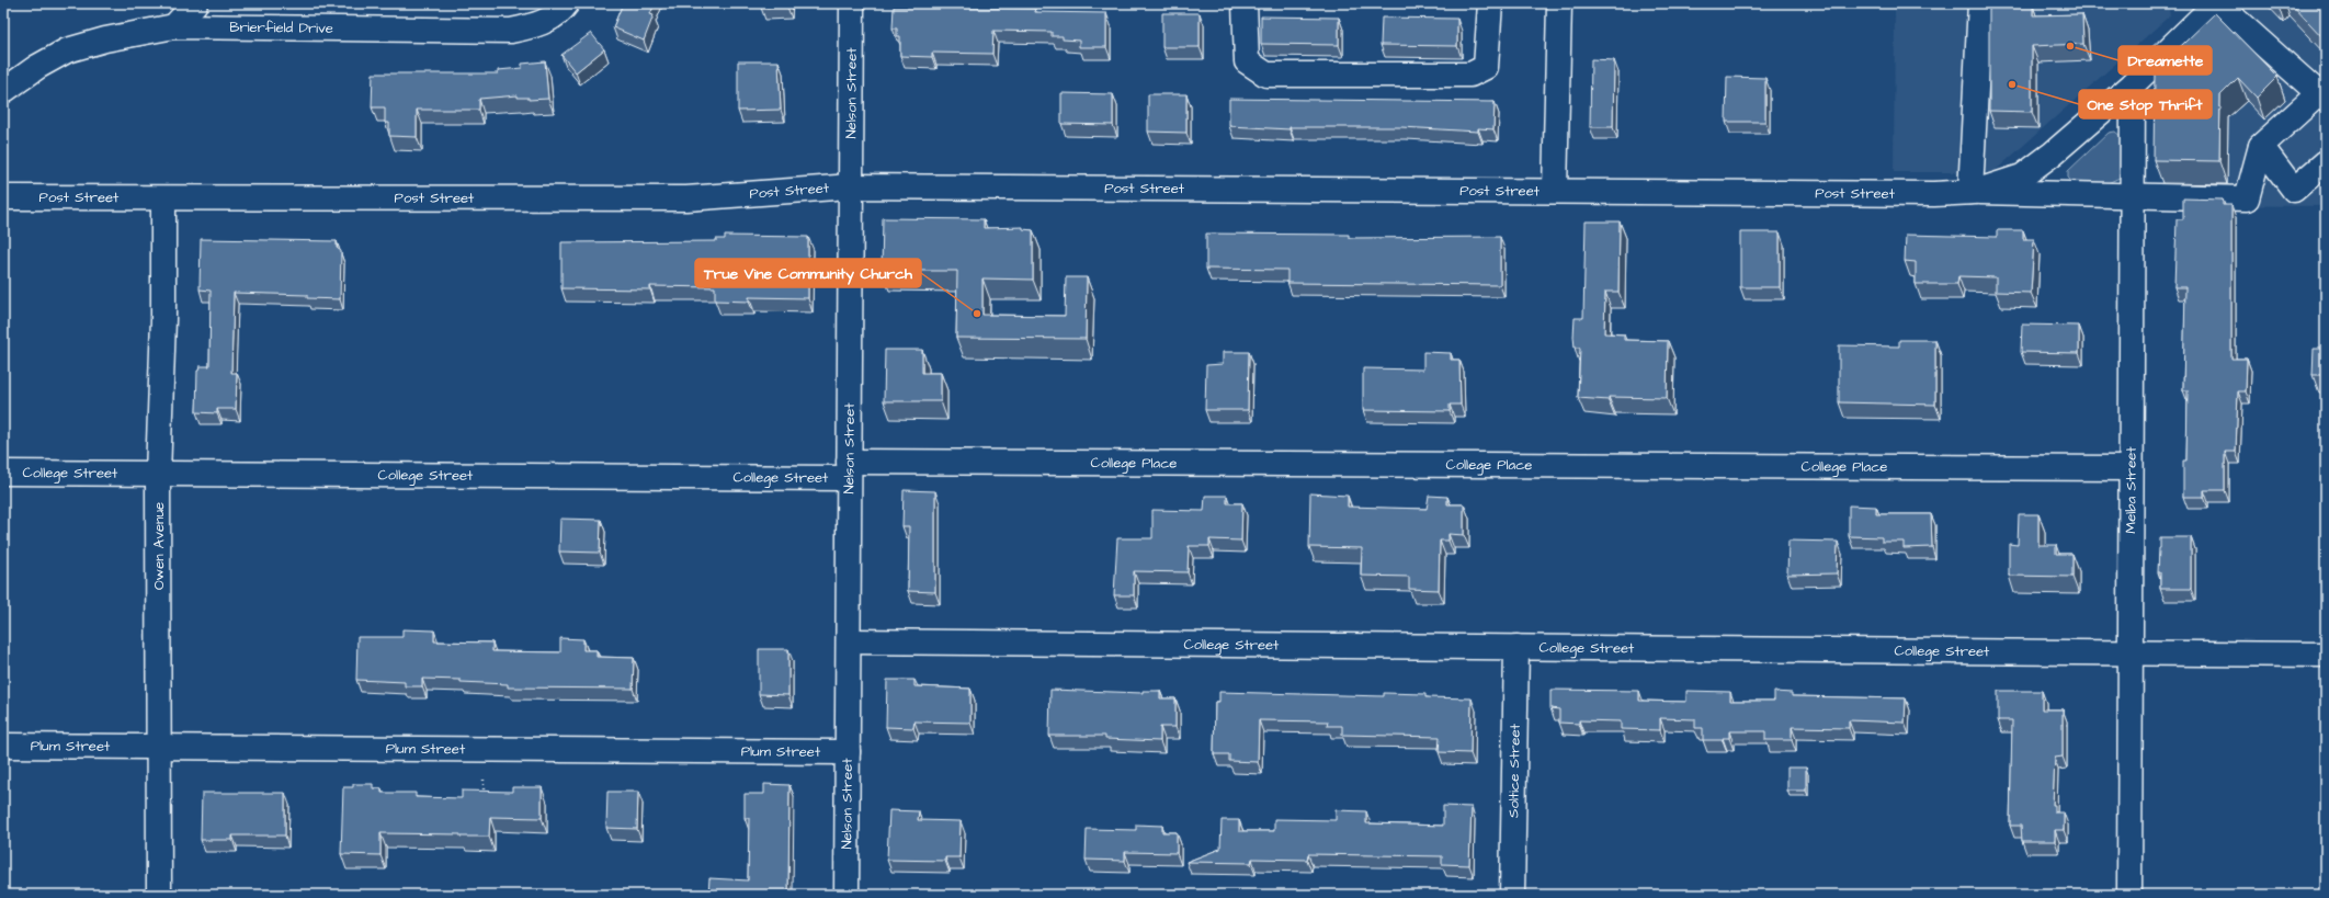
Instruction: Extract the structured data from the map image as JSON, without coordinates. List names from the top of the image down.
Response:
{
  "streets": {
    "street": [
      "Brierfield Drive",
      "Nelson Street",
      "Post Street",
      "College Place",
      "College Street",
      "Melba Street",
      "Owen Avenue",
      "Plum Street",
      "Soltice Street"
    ]
  },
  "crossings": [
    ["Nelson Street", "Post Street"],
    ["Nelson Street", "College Place"],
    ["Nelson Street", "College Street"],
    ["Nelson Street", "Plum Street"],
    ["Post Street", "Melba Street"],
    ["Post Street", "Owen Avenue"],
    ["College Place", "College Street"],
    ["College Place", "Melba Street"],
    ["College Street", "Melba Street"],
    ["College Street", "Owen Avenue"],
    ["College Street", "Soltice Street"],
    ["Owen Avenue", "Plum Street"]
  ],
  "places": ["Dreamette", "One Stop Thrift", "True Vine Community Church"]
}
